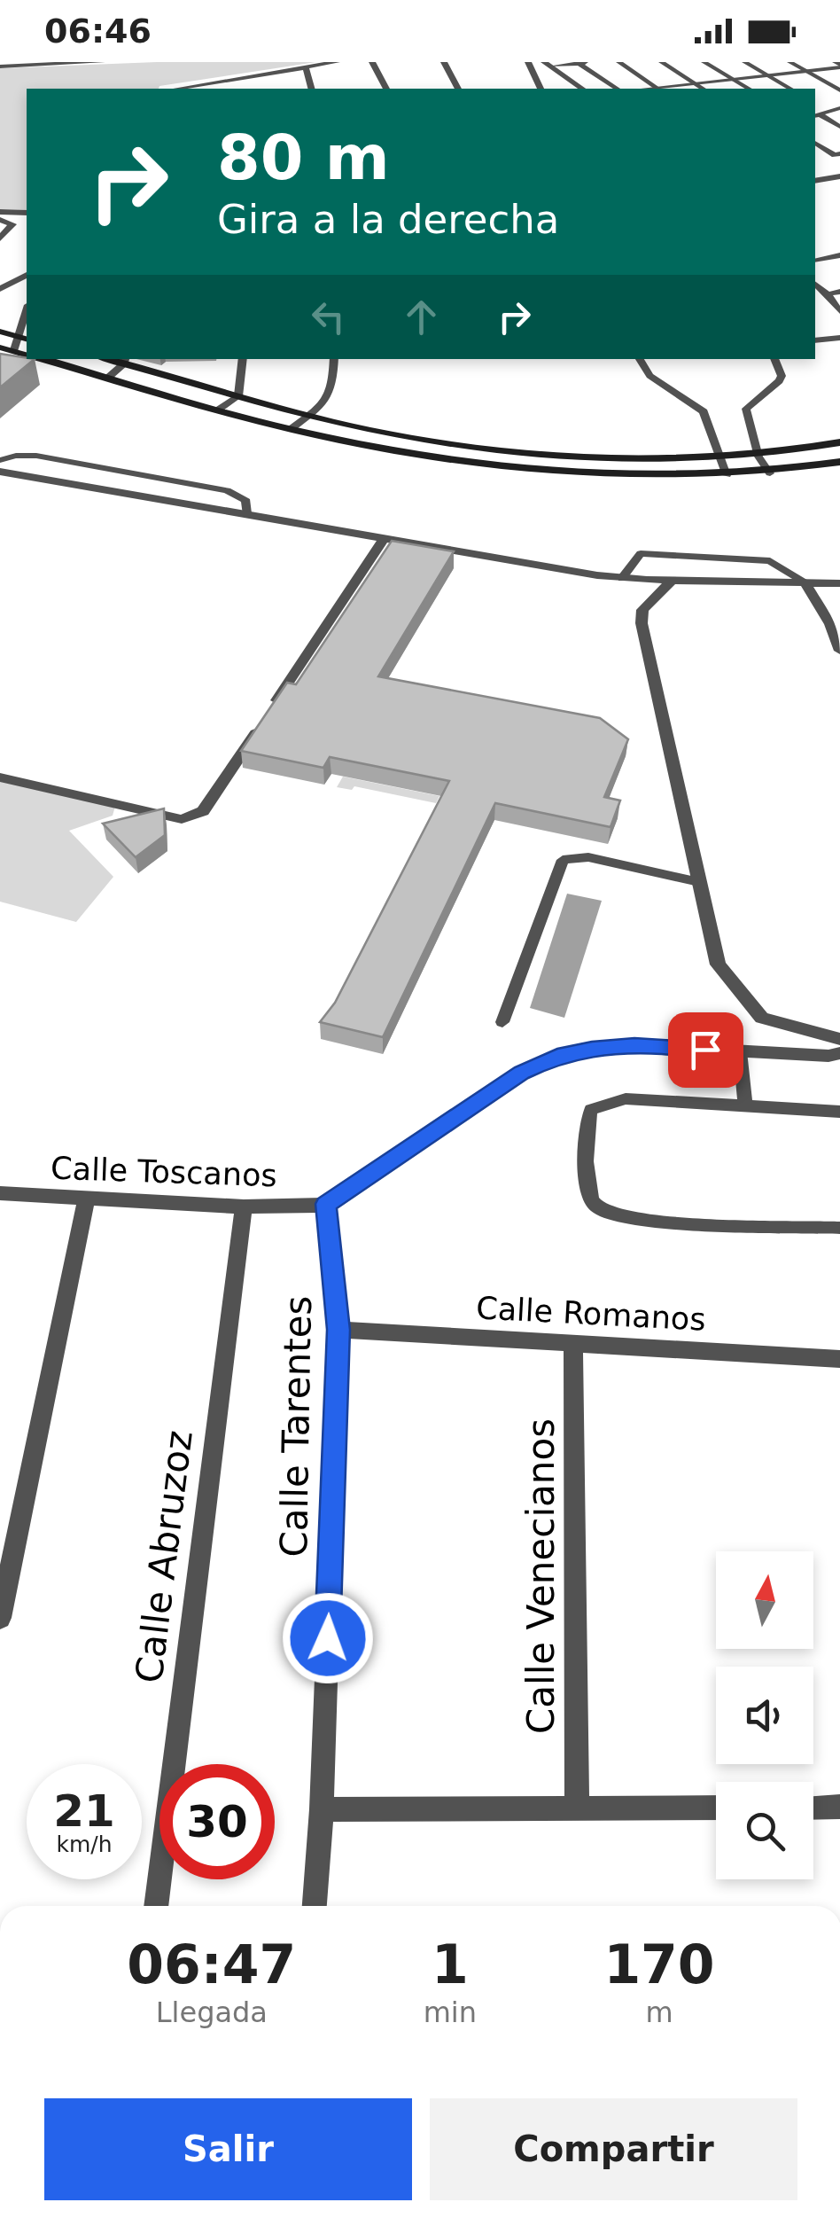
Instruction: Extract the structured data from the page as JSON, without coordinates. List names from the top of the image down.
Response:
{
  "streets": {
    "street": [
      "Calle Toscanos",
      "Calle Romanos",
      "Calle Tarentes",
      "Calle Abruzoz",
      "Calle Venecianos"
    ]
  },
  "crossings": [
    ["Calle Toscanos", "Calle Tarentes"],
    ["Calle Toscanos", "Calle Abruzoz"],
    ["Calle Romanos", "Calle Tarentes"],
    ["Calle Romanos", "Calle Venecianos"]
  ],
  "north": "top",
  "page": {
    "status": "06:46",
    "turn": ["80 m", "Gira a la derecha"],
    "speed": "21 km/h",
    "limit": "30",
    "eta": [
      "06:47",
      "Llegada",
      "1",
      "min",
      "170",
      "m"
    ],
    "buttons": ["Salir", "Compartir"]
  }
}
